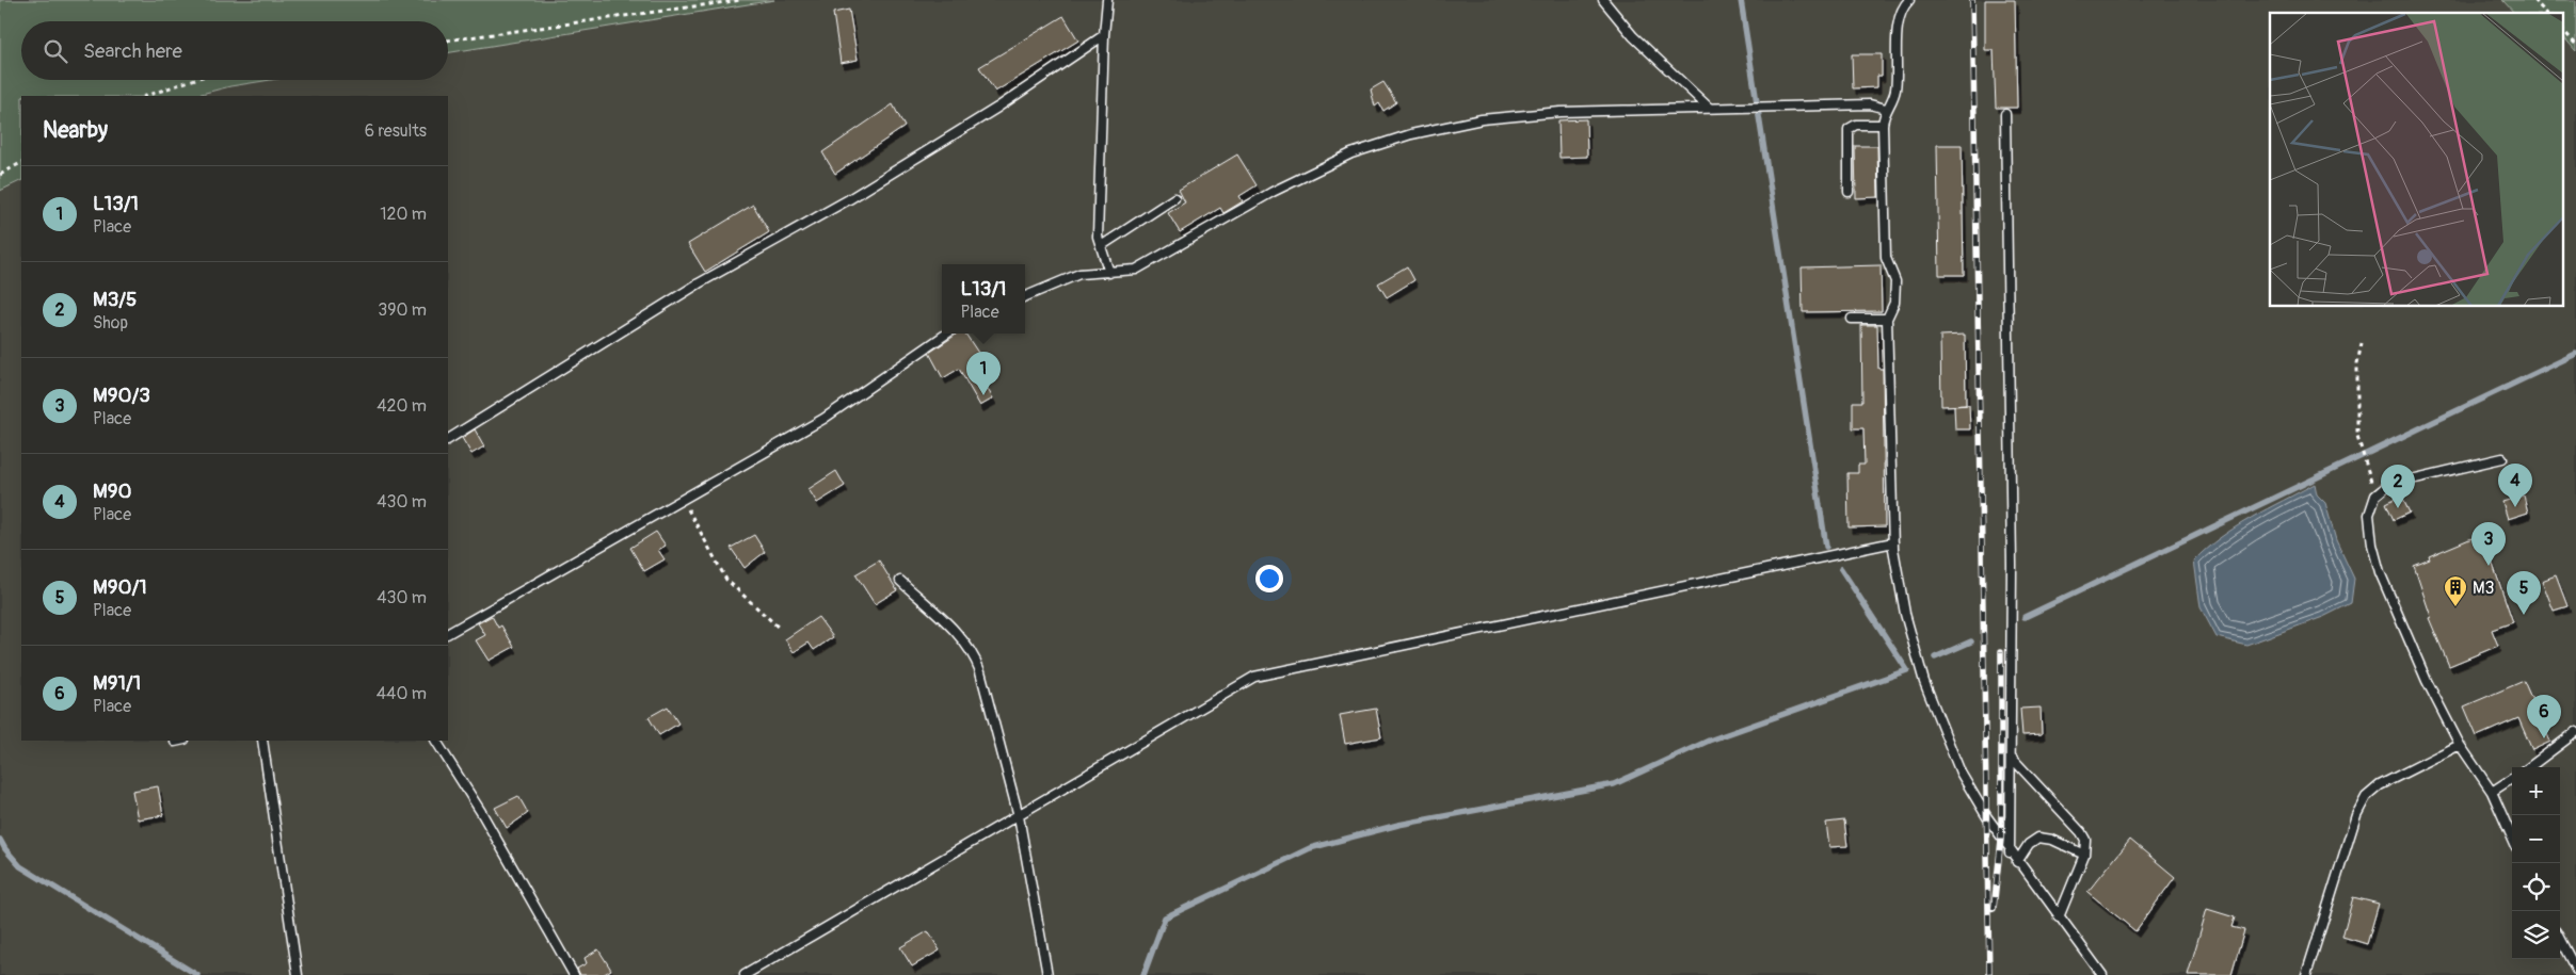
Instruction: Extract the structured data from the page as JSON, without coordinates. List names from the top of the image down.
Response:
{
  "places": {
    "building": ["M3"]
  },
  "page": {
    "search": "Search here",
    "heading": ["Nearby", "6 results"],
    "list": [
      {
        "mark": "1",
        "name": "L13/1",
        "note": "Place",
        "value": "120 m"
      },
      {
        "mark": "2",
        "name": "M3/5",
        "note": "Shop",
        "value": "390 m"
      },
      {
        "mark": "3",
        "name": "M90/3",
        "note": "Place",
        "value": "420 m"
      },
      {
        "mark": "4",
        "name": "M90",
        "note": "Place",
        "value": "430 m"
      },
      {
        "mark": "5",
        "name": "M90/1",
        "note": "Place",
        "value": "430 m"
      },
      {
        "mark": "6",
        "name": "M91/1",
        "note": "Place",
        "value": "440 m"
      }
    ],
    "popup": ["L13/1", "Place"],
    "pins": [
      "1",
      "4",
      "2",
      "3",
      "5",
      "6"
    ],
    "map_buttons": ["+", "−"]
  }
}
